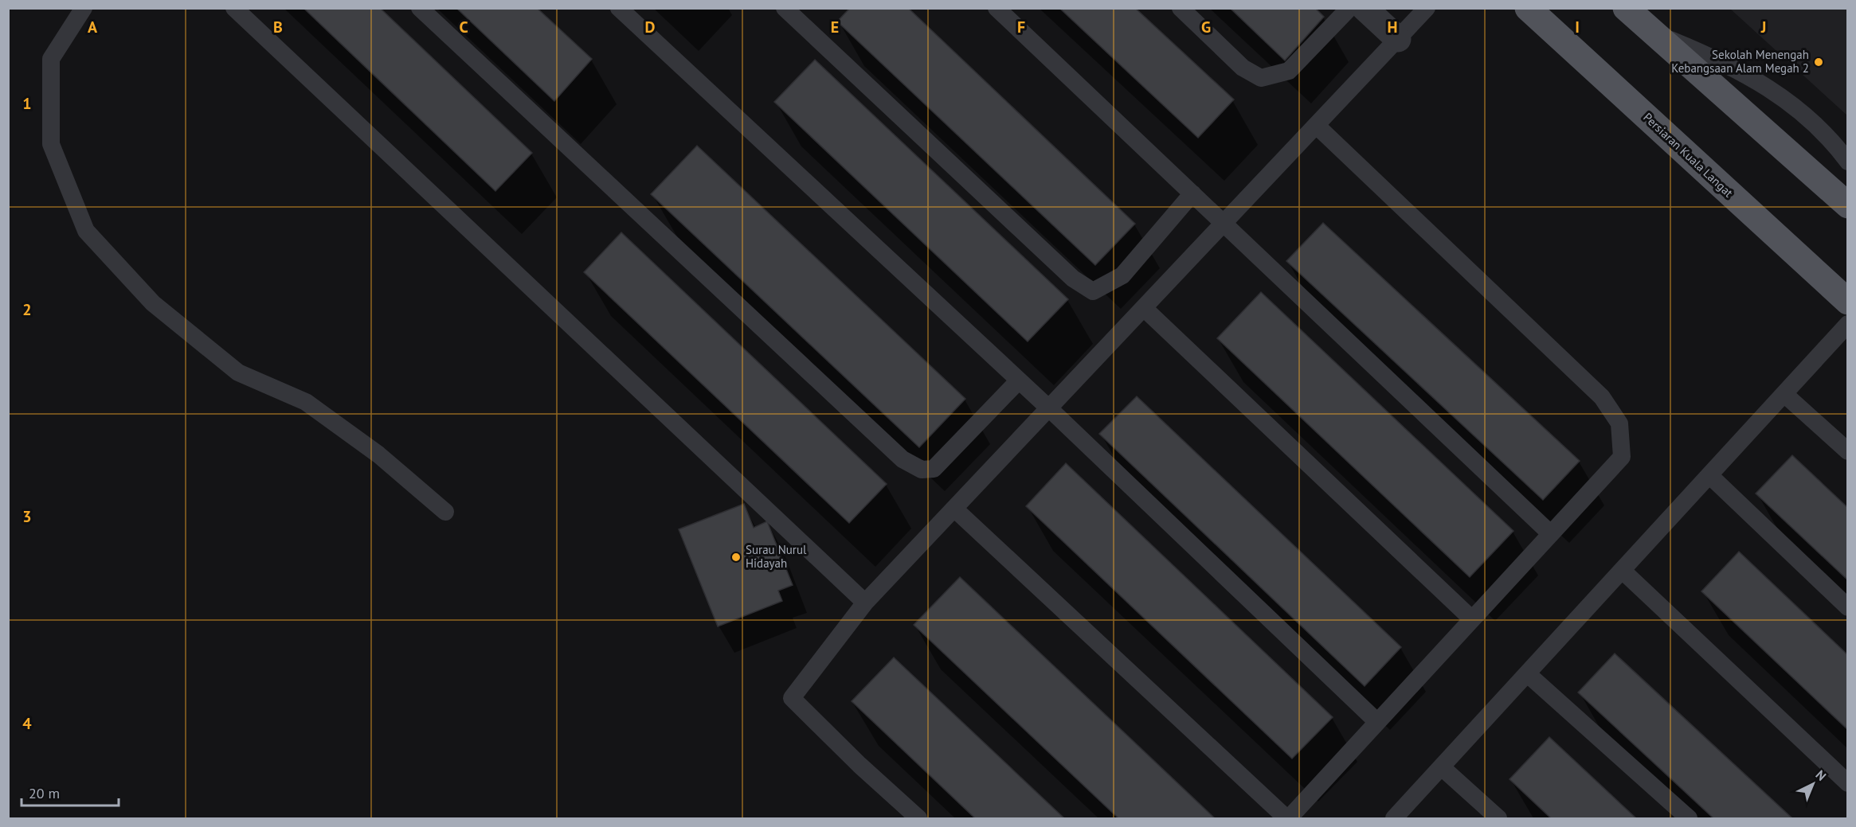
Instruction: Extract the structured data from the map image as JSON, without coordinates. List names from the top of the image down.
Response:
{
  "streets": {
    "main road": ["Persiaran Kuala Langat"]
  },
  "places": ["Sekolah Menengah Kebangsaan Alam Megah 2", "Surau Nurul Hidayah"],
  "scale_bar": "20 m",
  "north": "top right",
  "grid": {
    "columns": [
      "A",
      "B",
      "C",
      "D",
      "E",
      "F",
      "G",
      "H",
      "I",
      "J"
    ],
    "rows": [
      "1",
      "2",
      "3",
      "4"
    ]
  }
}
